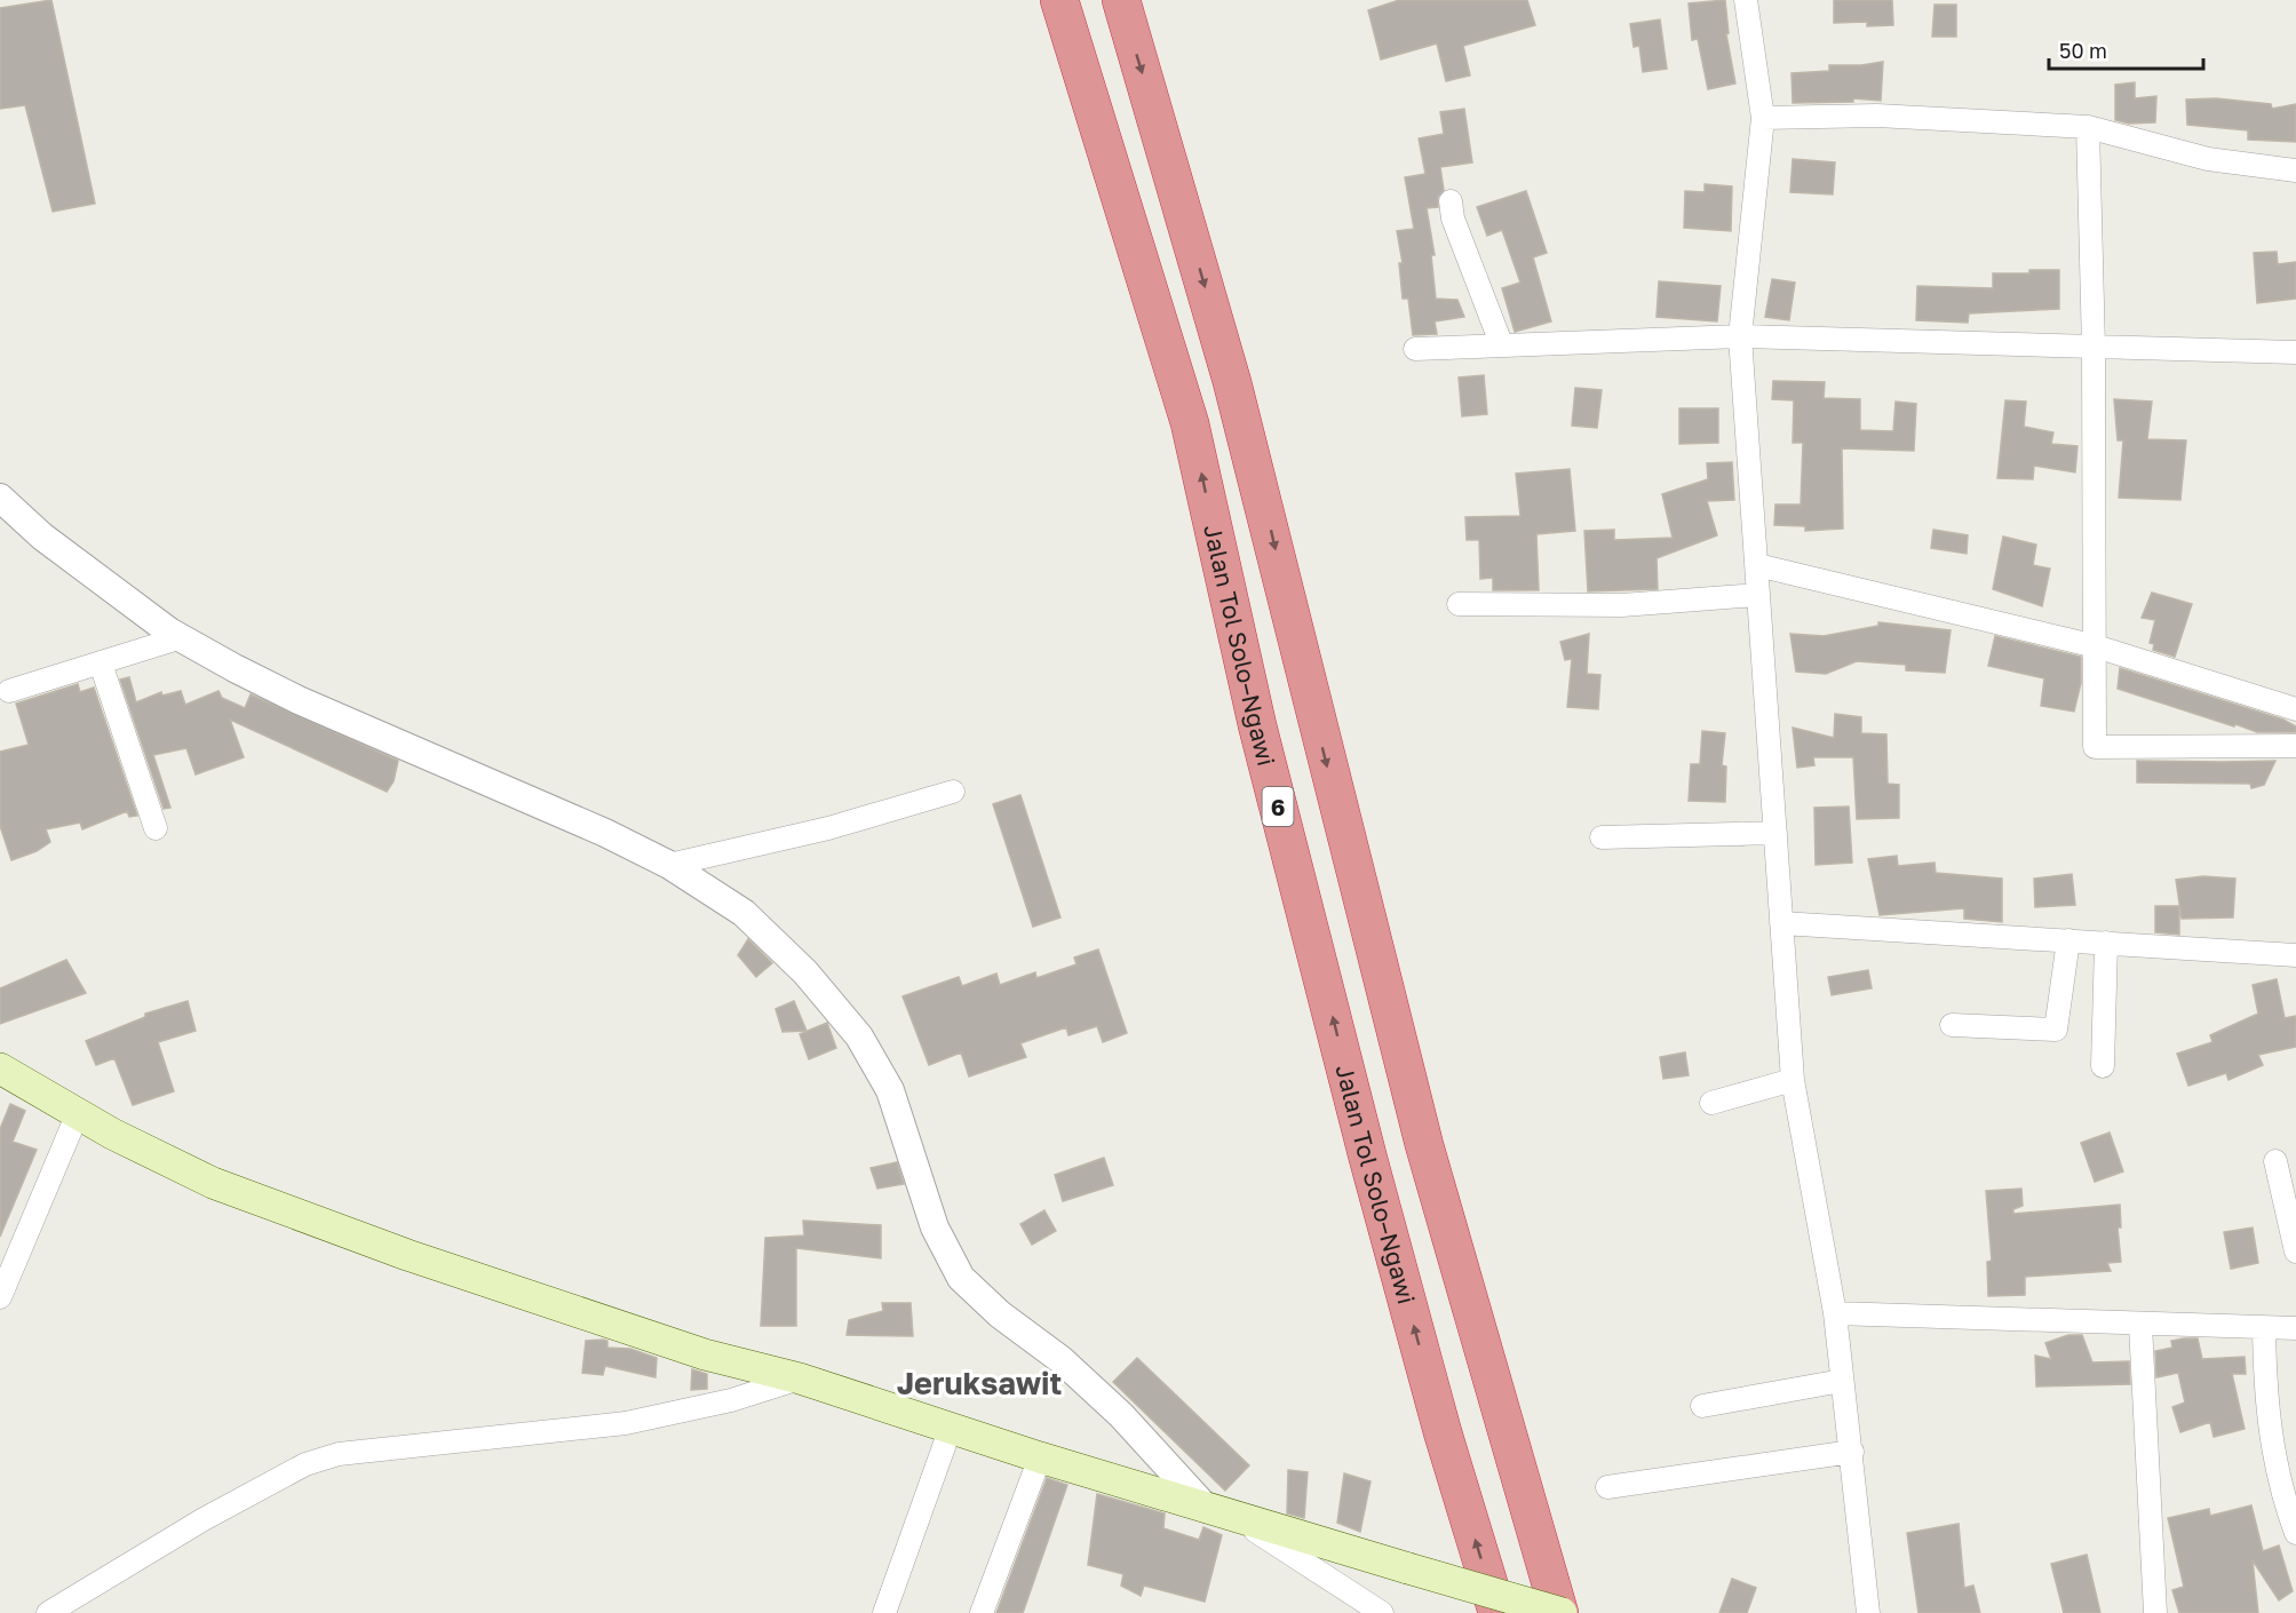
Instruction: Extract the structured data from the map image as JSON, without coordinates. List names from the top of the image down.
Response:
{
  "streets": {
    "highway": ["Jalan Tol Solo–Ngawi", "6"]
  },
  "districts": ["Jeruksawit"],
  "scale_bar": "50 m"
}
